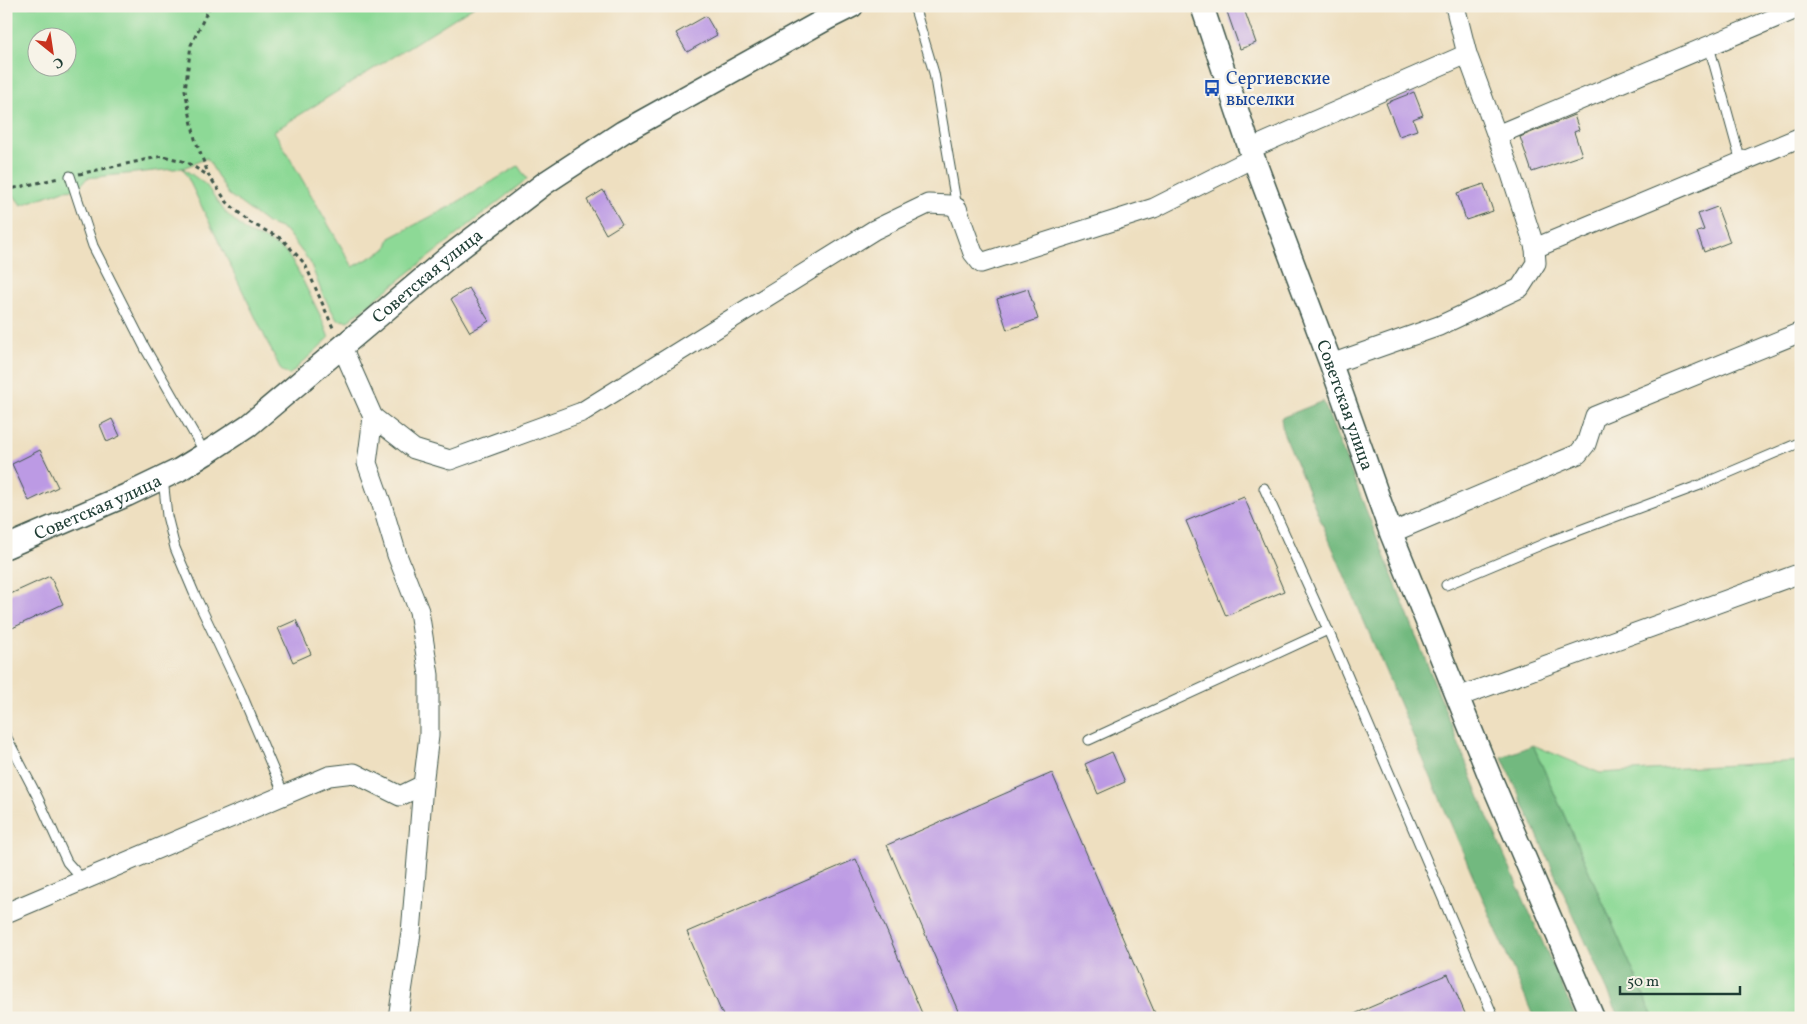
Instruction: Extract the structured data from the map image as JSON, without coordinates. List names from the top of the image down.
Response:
{
  "streets": {
    "street": ["Советская улица"]
  },
  "places": {
    "bus stop": ["Сергиевские выселки"]
  },
  "scale_bar": "50 m",
  "north": "bottom right"
}
